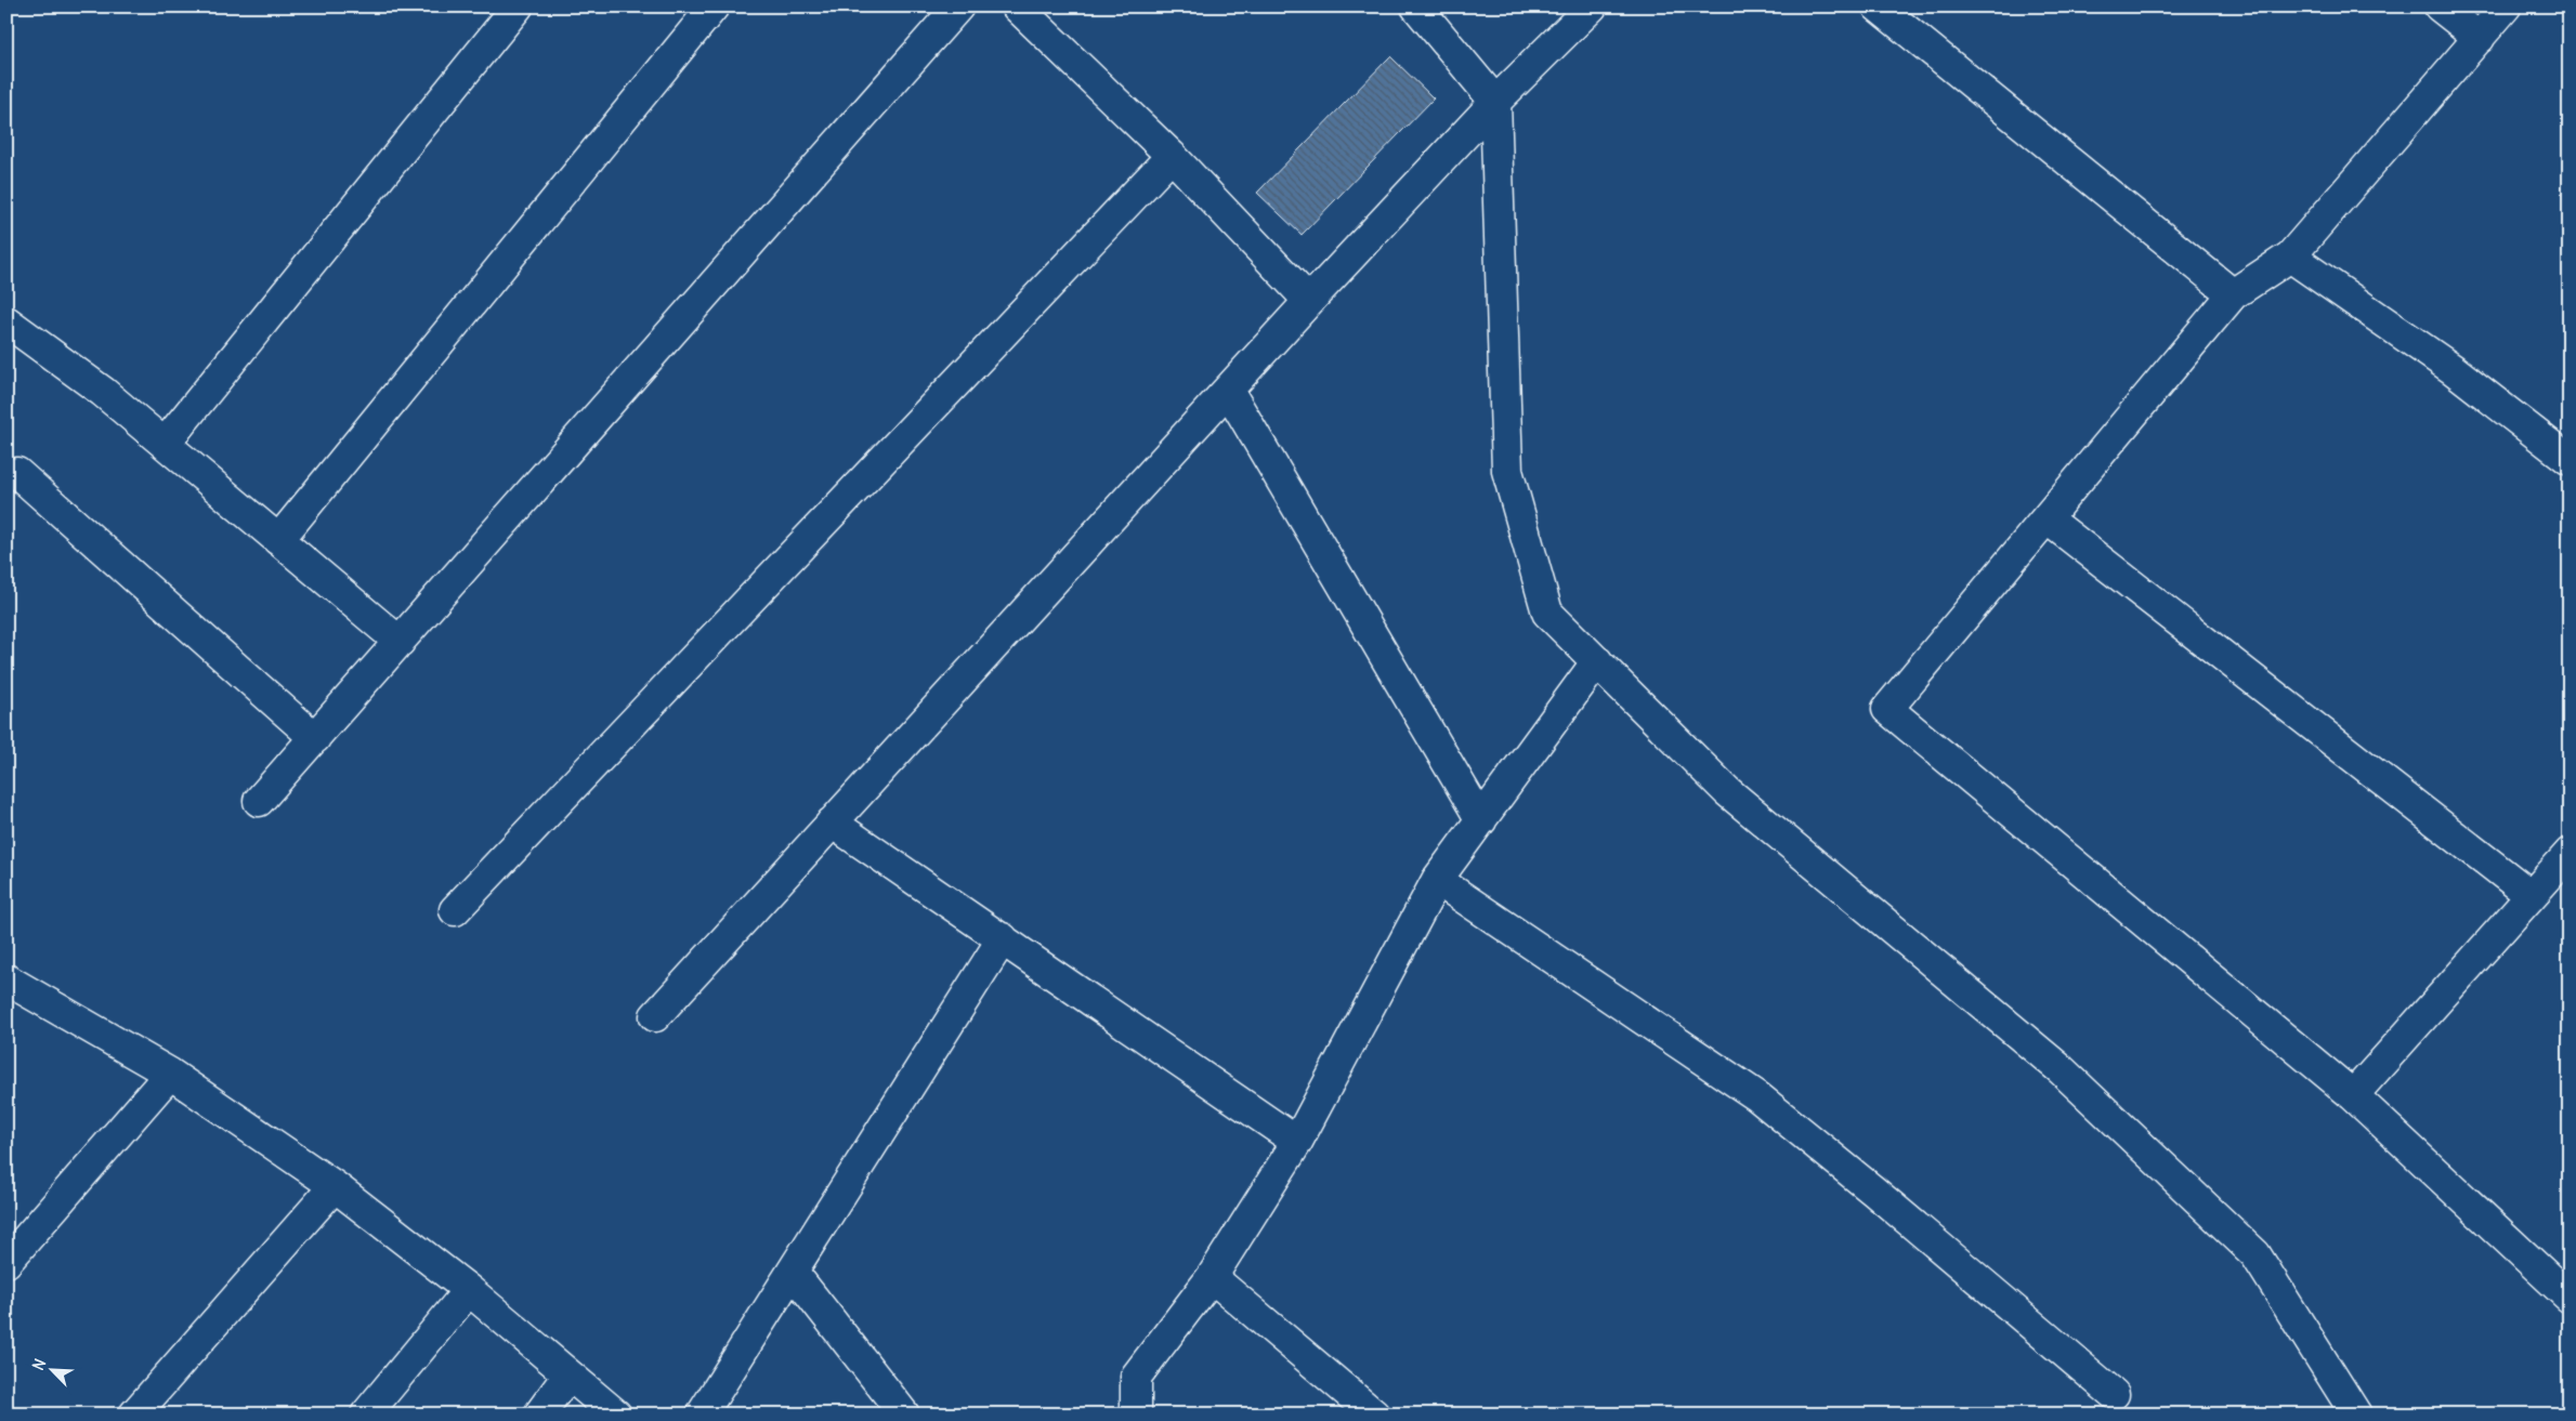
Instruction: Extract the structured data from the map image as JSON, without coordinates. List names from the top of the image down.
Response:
{
  "north": "top left"
}
